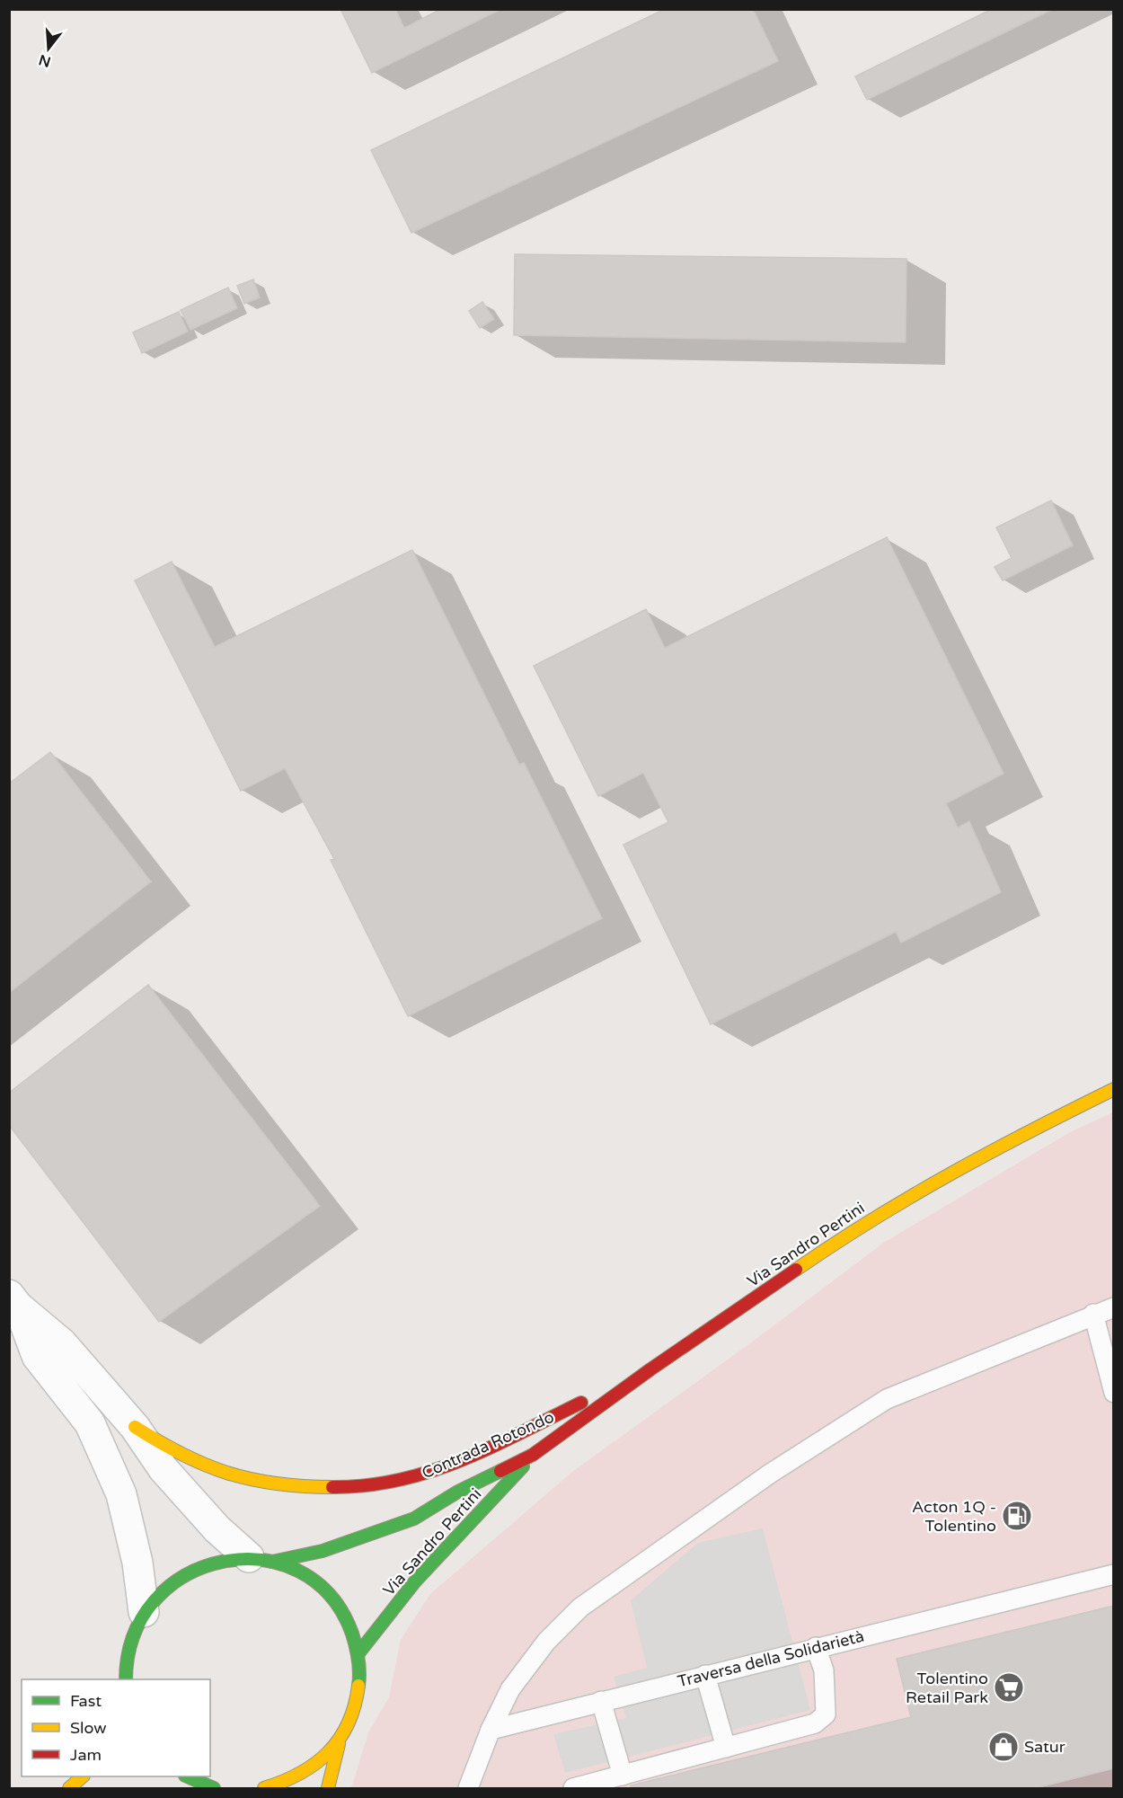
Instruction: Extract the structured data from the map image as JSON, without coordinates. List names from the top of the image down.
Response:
{
  "streets": {
    "main road": ["Via Sandro Pertini", "Contrada Rotondo"],
    "lane": ["Traversa della Solidarietà"]
  },
  "crossings": [
    ["Via Sandro Pertini", "Contrada Rotondo"]
  ],
  "places": {
    "fuel station": ["Acton 1Q - Tolentino"],
    "supermarket": ["Tolentino Retail Park"],
    "shop": ["Satur"]
  },
  "legend": ["Fast", "Slow", "Jam"],
  "north": "bottom"
}
